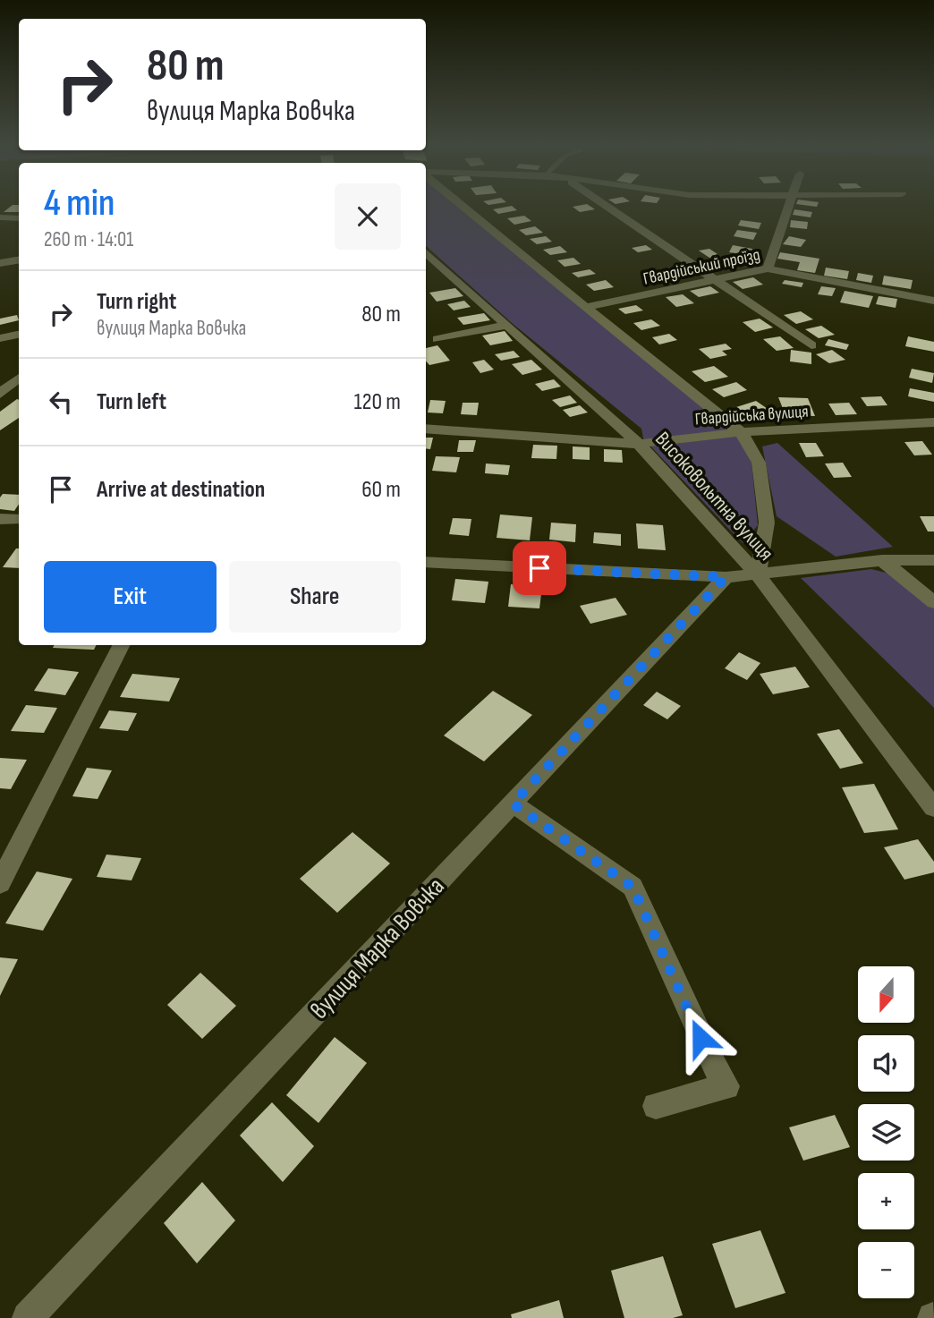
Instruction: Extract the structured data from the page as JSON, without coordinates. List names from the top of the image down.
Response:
{
  "streets": {
    "street": [
      "Гвардійський проїзд",
      "Гвардійська вулиця",
      "Високовольтна вулиця",
      "вулиця Марка Вовчка"
    ]
  },
  "crossings": [
    ["Гвардійська вулиця", "Високовольтна вулиця"]
  ],
  "north": "bottom",
  "page": {
    "turn": ["80 m", "вулиця Марка Вовчка"],
    "heading": ["4 min", "260 m · 14:01"],
    "list": [
      {
        "name": "Turn right",
        "note": "вулиця Марка Вовчка",
        "value": "80 m"
      },
      {
        "name": "Turn left",
        "value": "120 m"
      },
      {
        "name": "Arrive at destination",
        "value": "60 m"
      }
    ],
    "buttons": ["Exit", "Share"],
    "map_buttons": ["+", "−"]
  }
}
